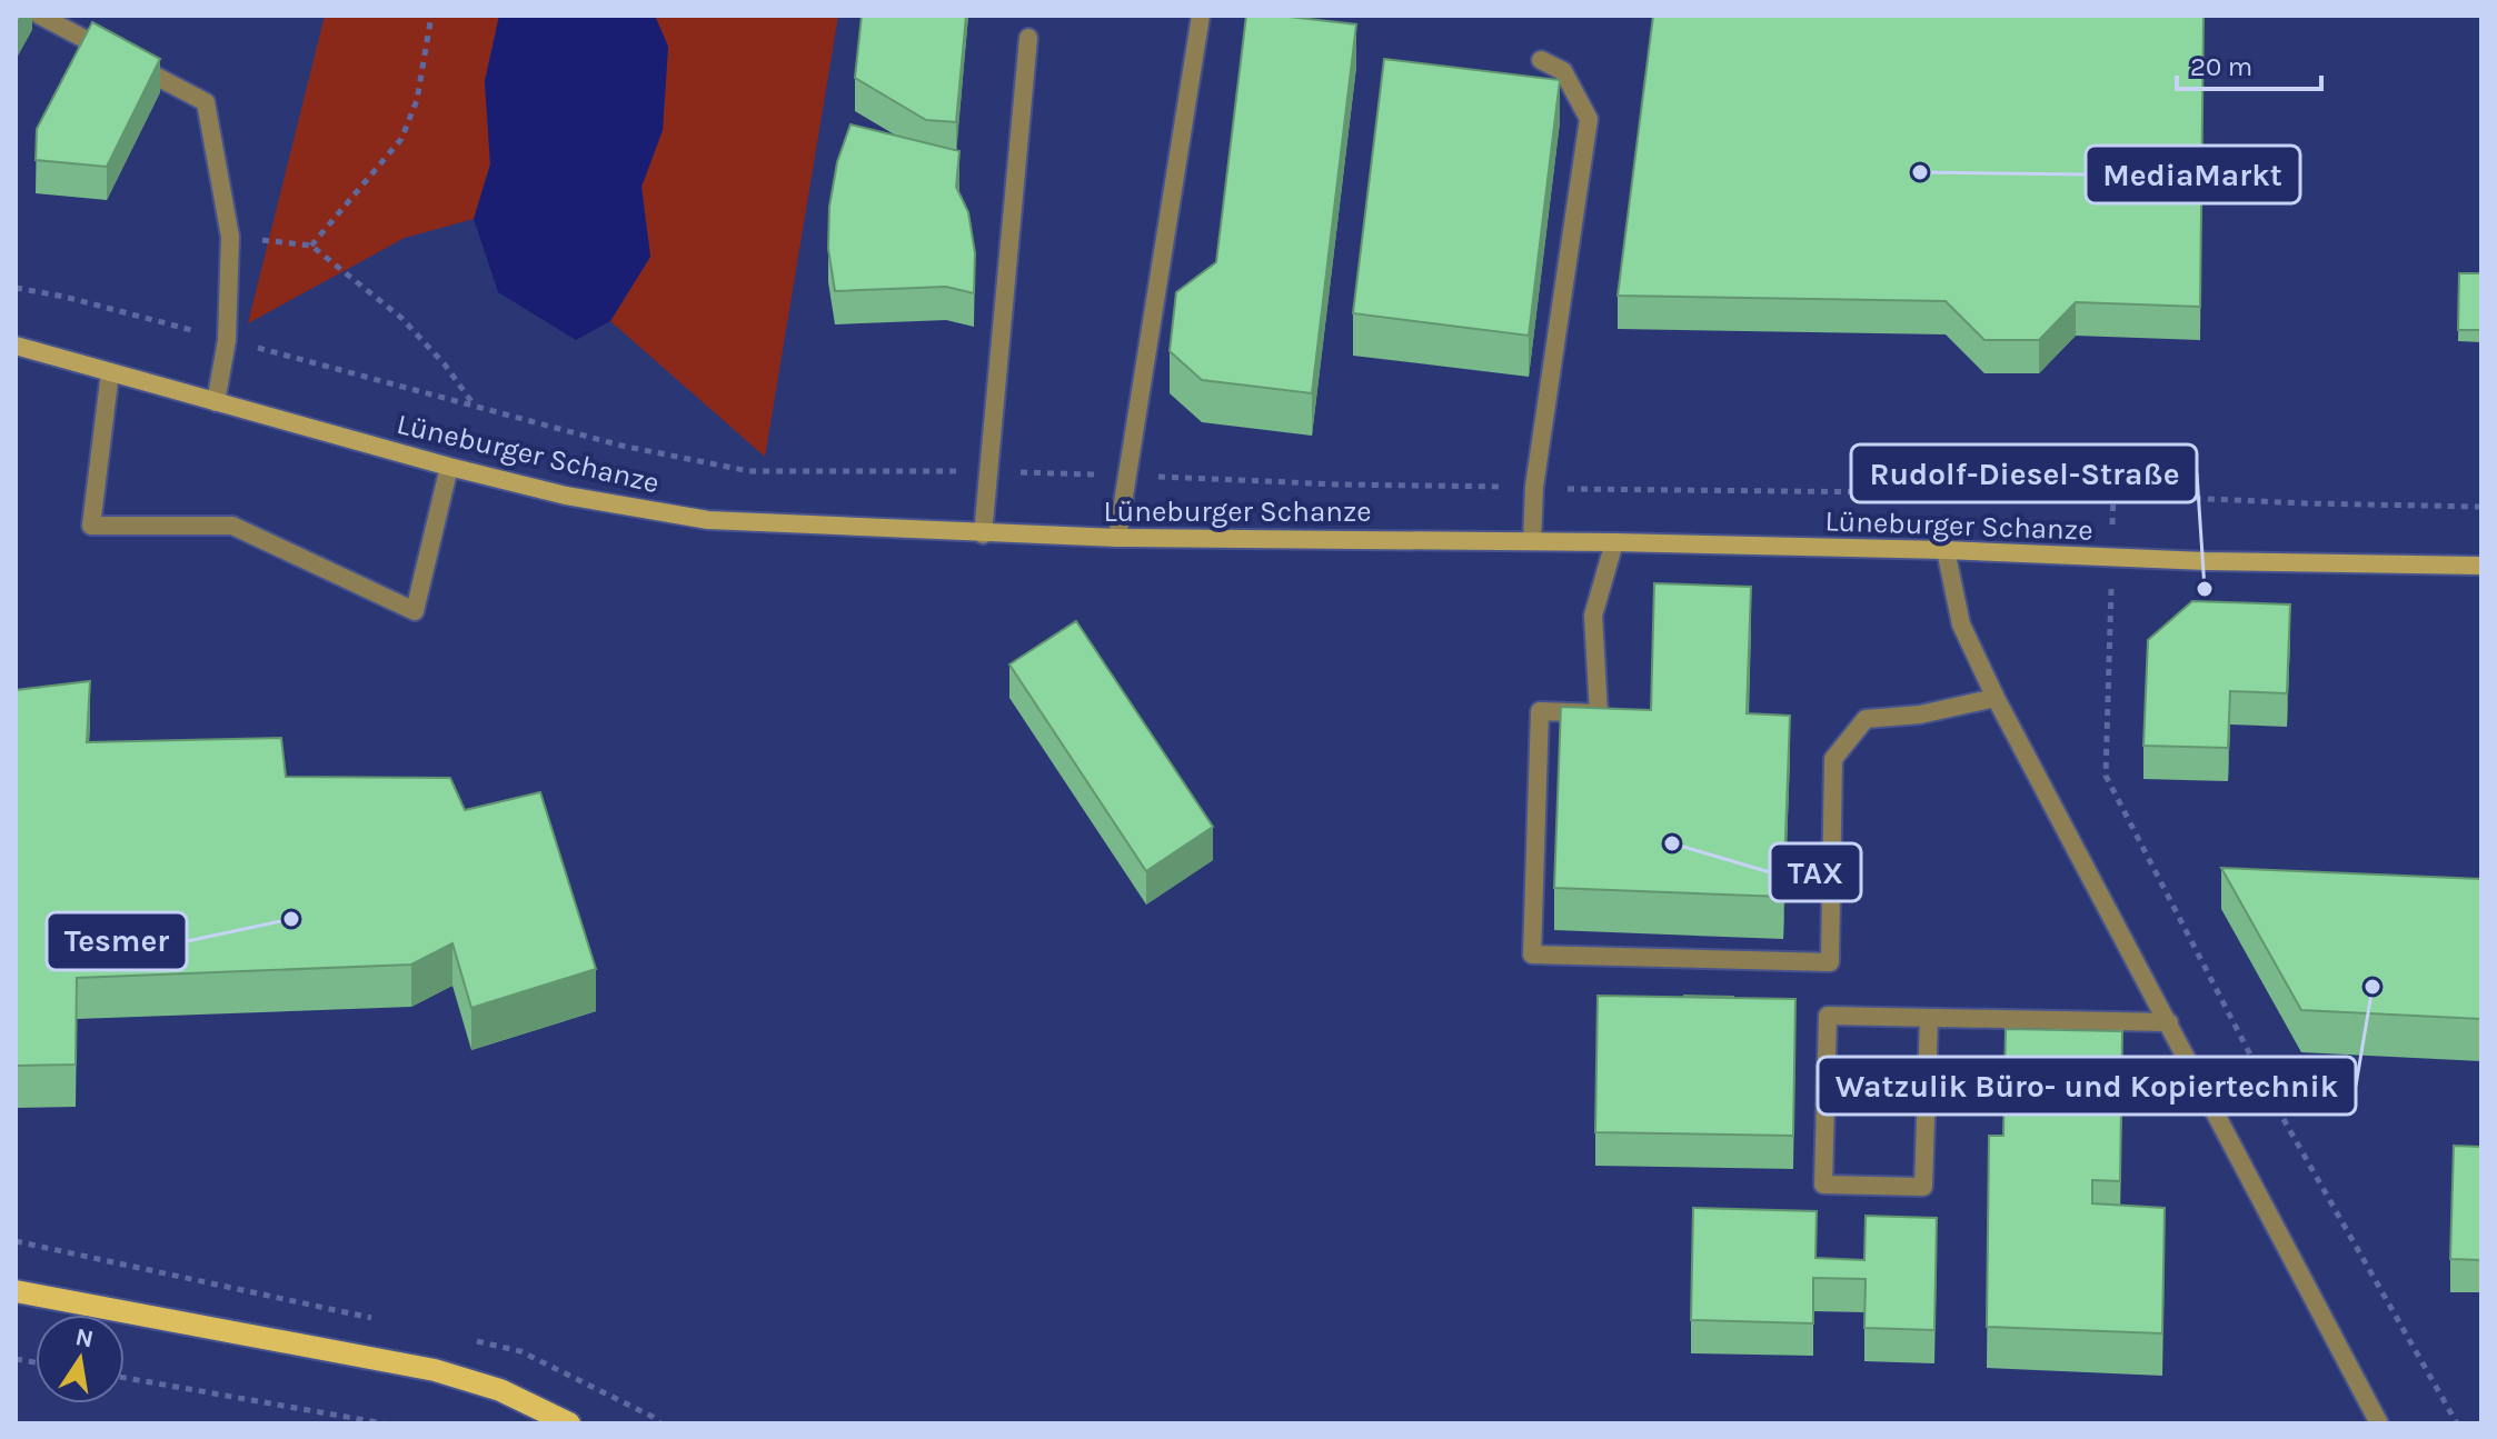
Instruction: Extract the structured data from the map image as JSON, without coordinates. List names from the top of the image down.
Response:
{
  "streets": {
    "street": ["Lüneburger Schanze"]
  },
  "places": [
    "MediaMarkt",
    "Rudolf-Diesel-Straße",
    "TAX",
    "Tesmer",
    "Watzulik Büro- und Kopiertechnik"
  ],
  "scale_bar": "20 m",
  "north": "top"
}
